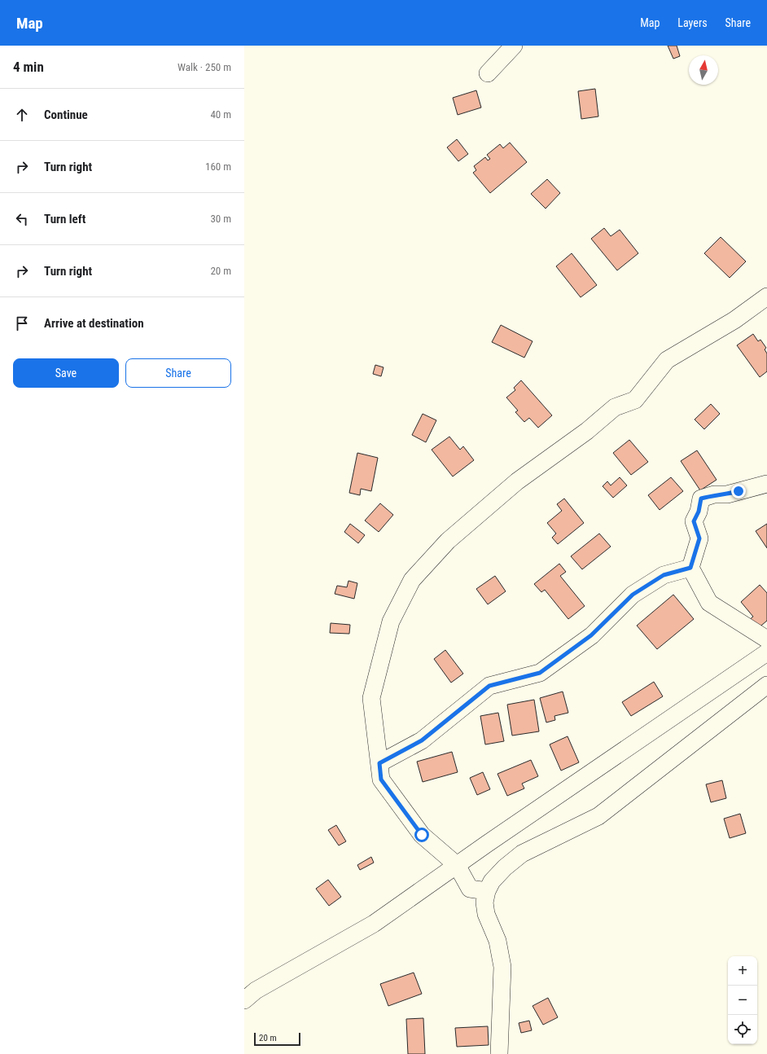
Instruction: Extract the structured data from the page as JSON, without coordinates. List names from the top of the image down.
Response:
{
  "scale_bar": "20 m",
  "north": "top",
  "page": {
    "header": "Map",
    "nav": ["Map", "Layers", "Share"],
    "heading": ["4 min", "Walk · 250 m"],
    "list": [
      ["Continue", "40 m"],
      ["Turn right", "160 m"],
      ["Turn left", "30 m"],
      ["Turn right", "20 m"],
      "Arrive at destination"
    ],
    "buttons": ["Save", "Share"],
    "map_buttons": ["+", "−"],
    "scale": "20 m"
  }
}
